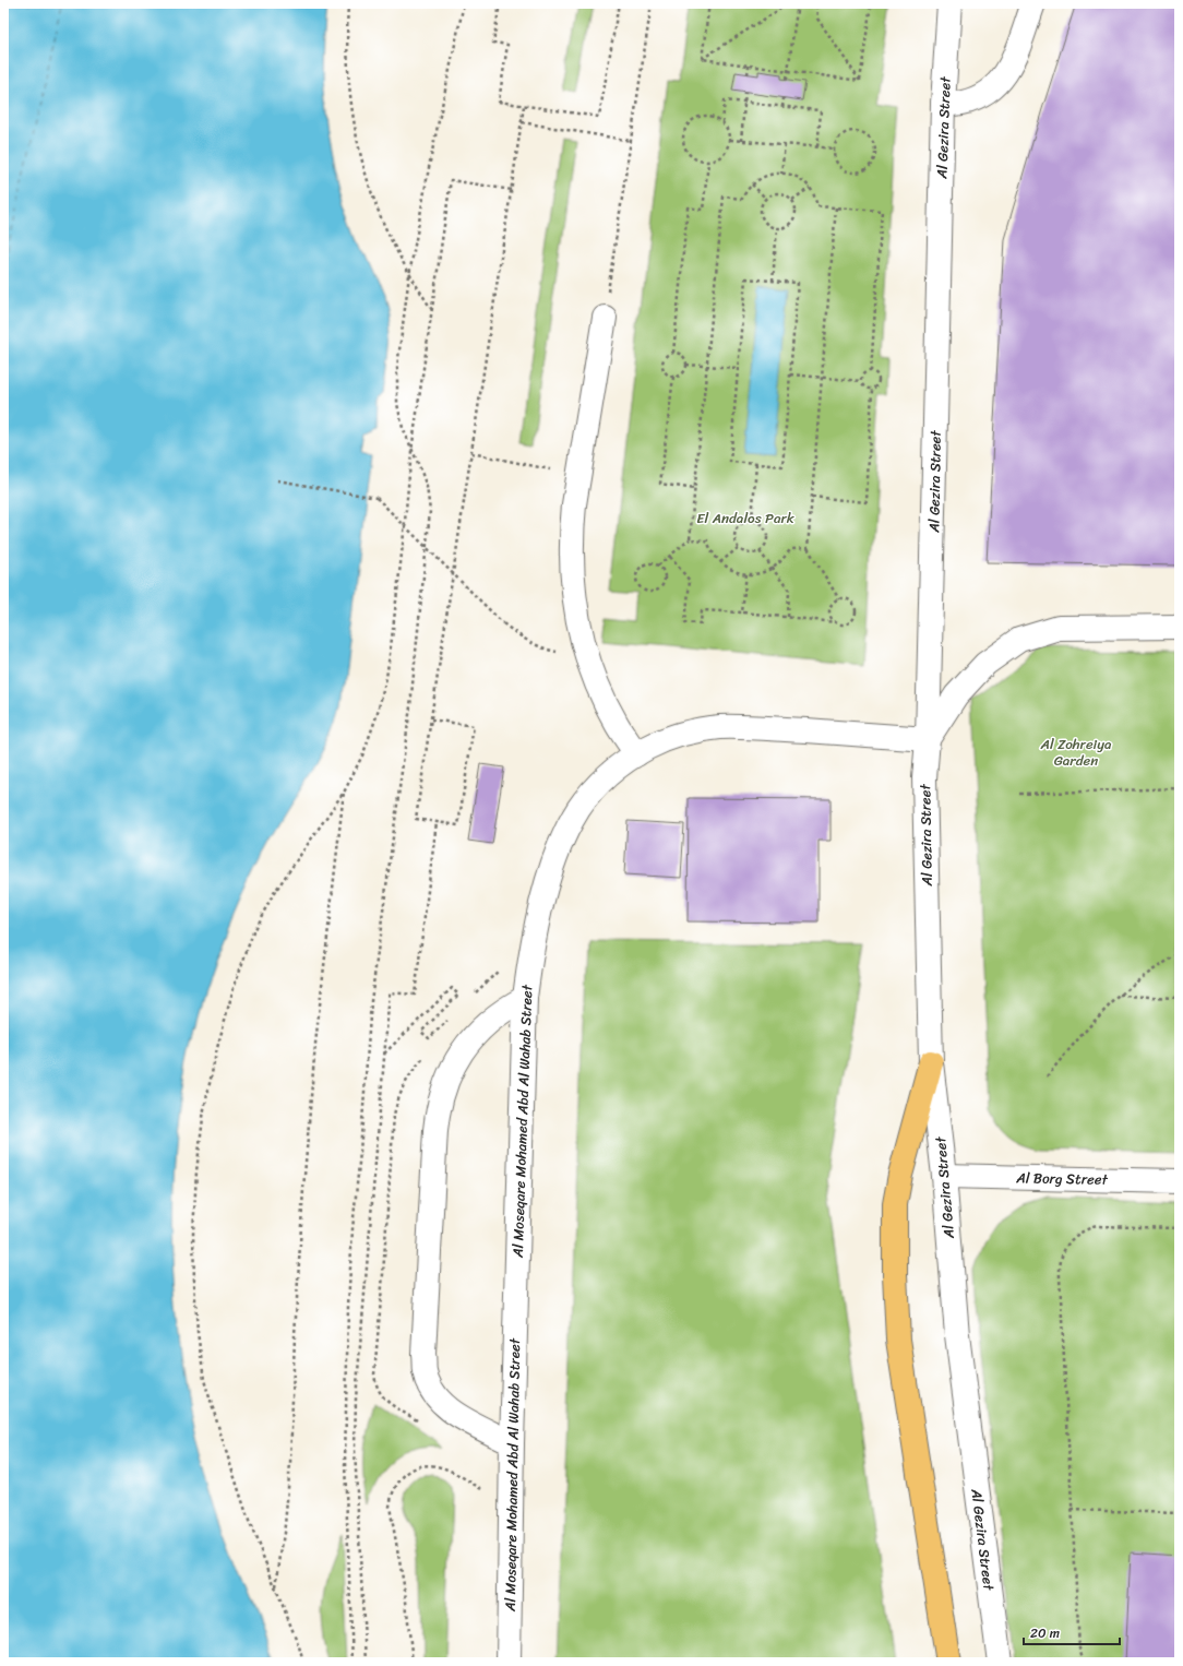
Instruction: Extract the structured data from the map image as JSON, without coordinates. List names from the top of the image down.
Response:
{
  "streets": {
    "street": ["Al Gezira Street", "Al Moseqare Mohamed Abd Al Wahab Street", "Al Borg Street"]
  },
  "crossings": [
    ["Al Gezira Street", "Al Moseqare Mohamed Abd Al Wahab Street"],
    ["Al Gezira Street", "Al Borg Street"]
  ],
  "parks": ["El Andalos Park", "Al Zohreiya Garden"],
  "scale_bar": "20 m"
}
